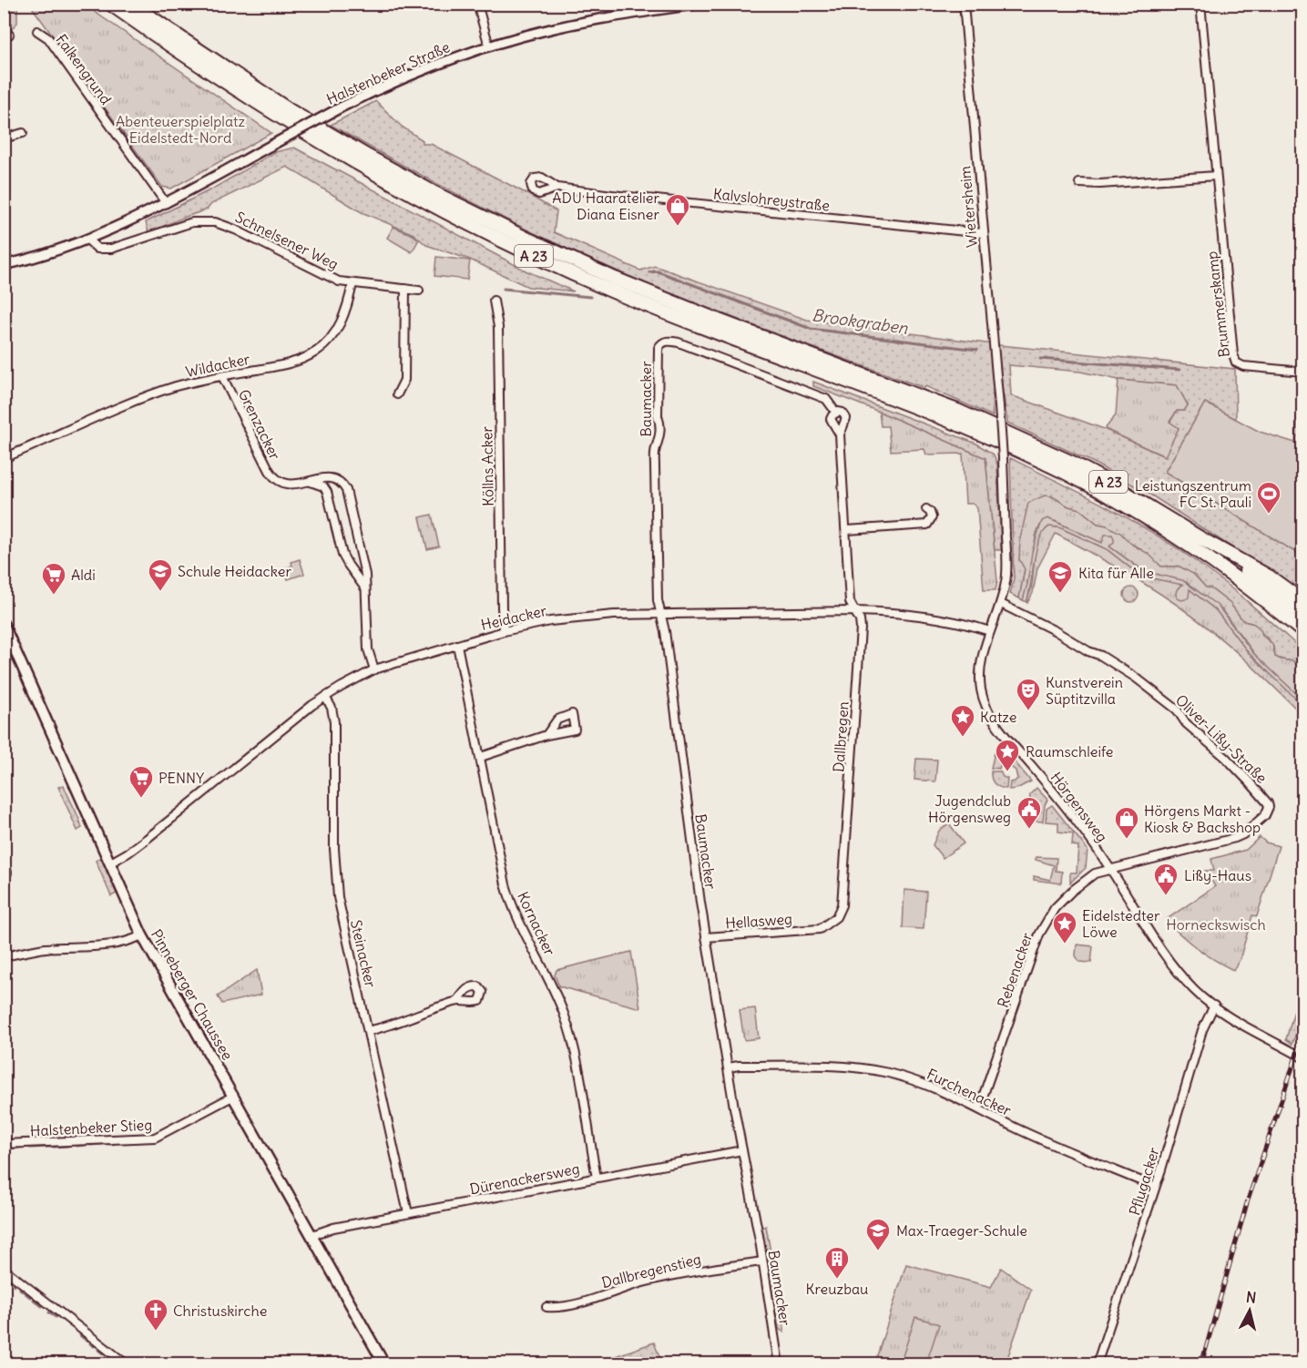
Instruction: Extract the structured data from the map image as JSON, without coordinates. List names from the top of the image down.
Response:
{
  "streets": {
    "highway": ["A 23"],
    "main road": ["Pinneberger Chaussee"],
    "street": [
      "Falkengrund",
      "Halstenbeker Straße",
      "Kalvslohreystraße",
      "Wietersheim",
      "Schnelsener Weg",
      "Brummerskamp",
      "Wildacker",
      "Baumacker",
      "Grenzacker",
      "Köllns Acker",
      "Heidacker",
      "Dallbregen",
      "Oliver-Lißy-Straße",
      "Hörgensweg",
      "Hellasweg",
      "Kornacker",
      "Steinacker",
      "Rebenacker",
      "Furchenacker",
      "Halstenbeker Stieg",
      "Dürenackersweg",
      "Pflugacker",
      "Dallbregenstieg"
    ]
  },
  "crossings": [
    ["Falkengrund", "Halstenbeker Straße"],
    ["Kalvslohreystraße", "Wietersheim"],
    ["Wietersheim", "Hörgensweg"],
    ["Schnelsener Weg", "Wildacker"],
    ["Wildacker", "Grenzacker"],
    ["Baumacker", "Heidacker"],
    ["Baumacker", "Dallbregen"],
    ["Baumacker", "Hellasweg"],
    ["Baumacker", "Furchenacker"],
    ["Baumacker", "Dürenackersweg"],
    ["Baumacker", "Dallbregenstieg"],
    ["Grenzacker", "Heidacker"],
    ["Köllns Acker", "Heidacker"],
    ["Heidacker", "Dallbregen"],
    ["Heidacker", "Hörgensweg"],
    ["Heidacker", "Kornacker"],
    ["Heidacker", "Steinacker"],
    ["Heidacker", "Pinneberger Chaussee"],
    ["Dallbregen", "Hellasweg"],
    ["Oliver-Lißy-Straße", "Hörgensweg"],
    ["Oliver-Lißy-Straße", "Rebenacker"],
    ["Hörgensweg", "Rebenacker"],
    ["Hörgensweg", "Pflugacker"],
    ["Kornacker", "Dürenackersweg"],
    ["Steinacker", "Dürenackersweg"],
    ["Rebenacker", "Furchenacker"],
    ["Pinneberger Chaussee", "Halstenbeker Stieg"],
    ["Pinneberger Chaussee", "Dürenackersweg"],
    ["Furchenacker", "Pflugacker"]
  ],
  "water": ["Brookgraben"],
  "parks": ["Abenteuerspielplatz Eidelstedt-Nord", "Horneckswisch"],
  "places": {
    "shop": ["ADU Haaratelier Diana Eisner", "Hörgens Markt - Kiosk & Backshop"],
    "sports": ["Leistungszentrum FC St. Pauli"],
    "school or university": ["Schule Heidacker", "Kita für Alle", "Max-Traeger-Schule"],
    "supermarket": ["Aldi", "PENNY"],
    "theatre": ["Kunstverein Süptitzvilla"],
    "place": ["Katze", "Raumschleife", "Eidelstedter Löwe"],
    "public building": ["Jugendclub Hörgensweg", "Lißy-Haus"],
    "building": ["Kreuzbau"],
    "church": ["Christuskirche"]
  },
  "north": "top"
}
